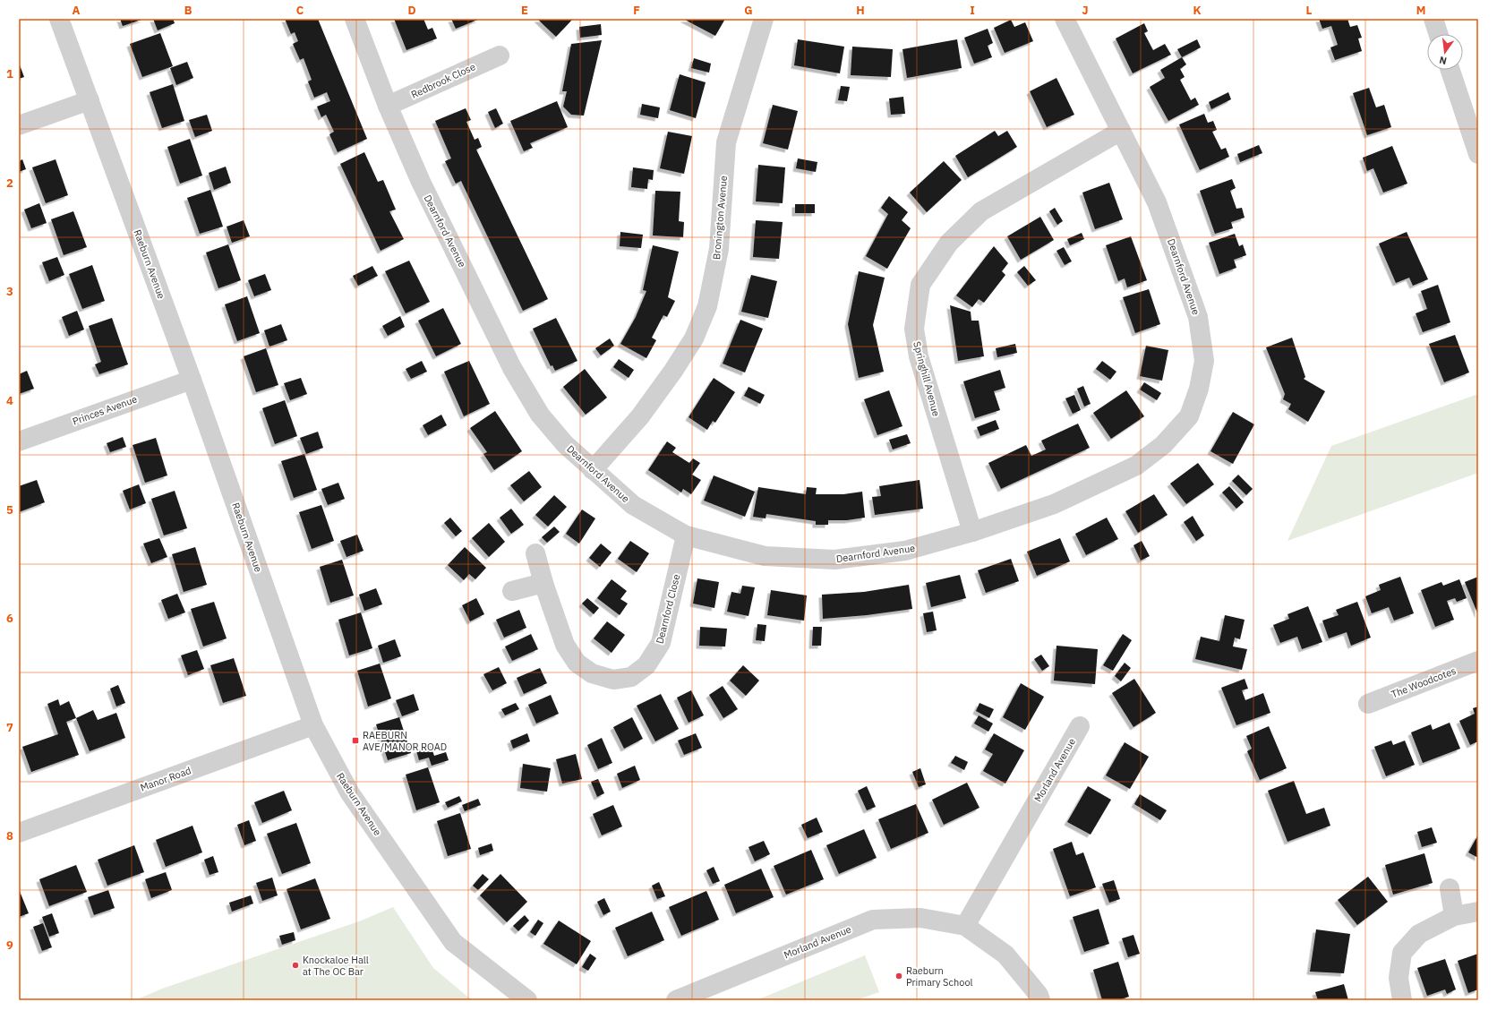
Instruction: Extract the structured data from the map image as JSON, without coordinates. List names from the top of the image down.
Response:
{
  "streets": {
    "street": [
      "Redbrook Close",
      "Bronington Avenue",
      "Dearnford Avenue",
      "Raeburn Avenue",
      "Springhill Avenue",
      "Princes Avenue",
      "Dearnford Close",
      "The Woodcotes",
      "Morland Avenue",
      "Manor Road"
    ]
  },
  "crossings": [
    ["Redbrook Close", "Dearnford Avenue"],
    ["Bronington Avenue", "Dearnford Avenue"],
    ["Dearnford Avenue", "Springhill Avenue"],
    ["Dearnford Avenue", "Dearnford Close"],
    ["Raeburn Avenue", "Princes Avenue"],
    ["Raeburn Avenue", "Manor Road"]
  ],
  "places": {
    "transit": ["RAEBURN AVE/MANOR ROAD"],
    "other": ["Knockaloe Hall at The OC Bar", "Raeburn Primary School"]
  },
  "north": "bottom",
  "grid": {
    "columns": [
      "A",
      "B",
      "C",
      "D",
      "E",
      "F",
      "G",
      "H",
      "I",
      "J",
      "K",
      "L",
      "M"
    ],
    "rows": [
      "1",
      "2",
      "3",
      "4",
      "5",
      "6",
      "7",
      "8",
      "9"
    ]
  }
}
